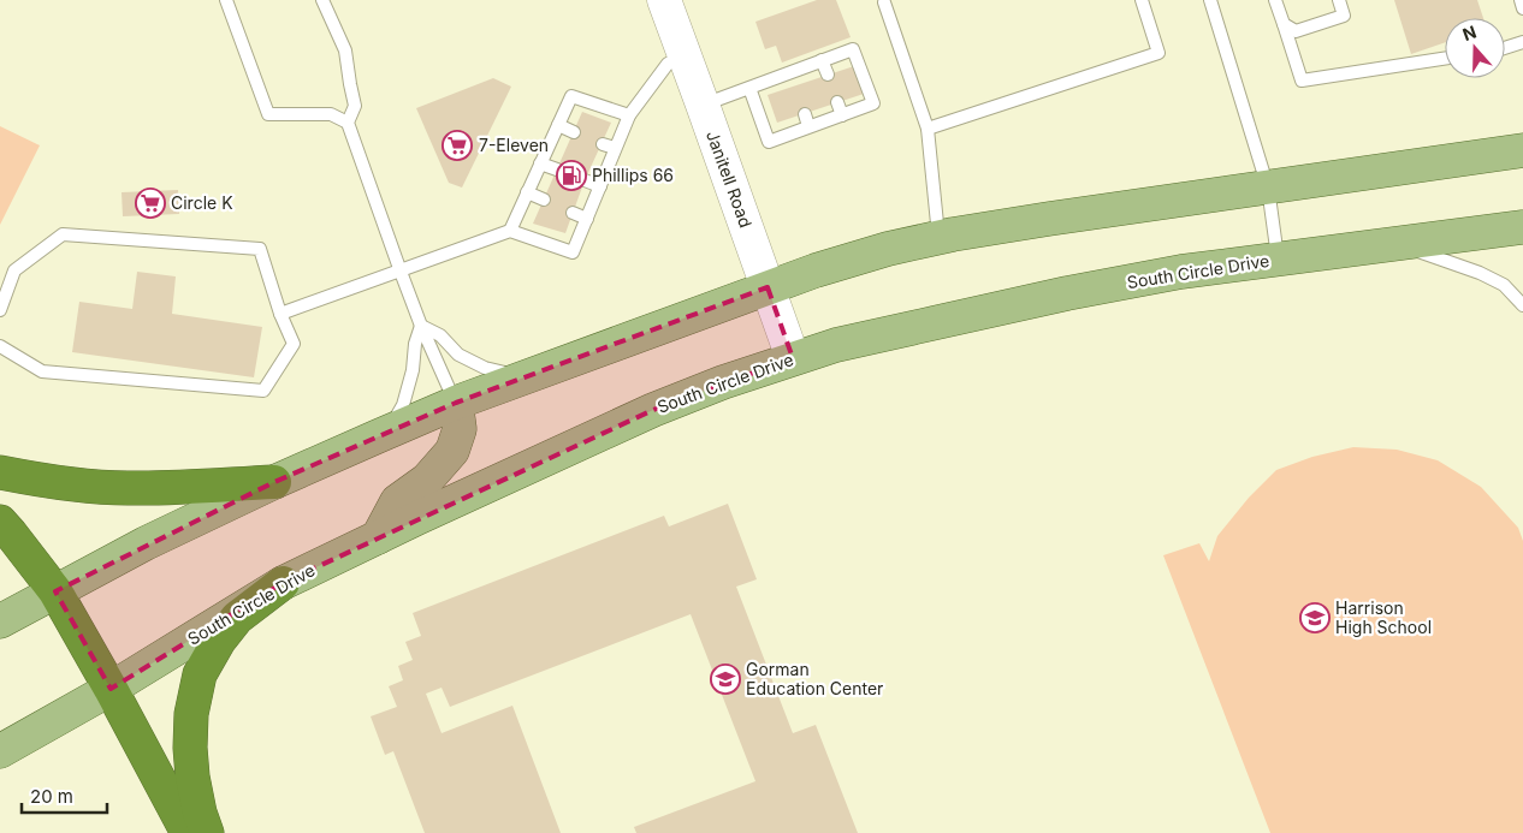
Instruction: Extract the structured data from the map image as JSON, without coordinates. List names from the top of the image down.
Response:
{
  "streets": {
    "main road": ["South Circle Drive"],
    "street": ["Janitell Road"]
  },
  "crossings": [
    ["Janitell Road", "South Circle Drive"]
  ],
  "places": {
    "supermarket": ["7-Eleven", "Circle K"],
    "fuel station": ["Phillips 66"],
    "school or university": ["Harrison High School", "Gorman Education Center"]
  },
  "scale_bar": "20 m",
  "north": "top"
}
